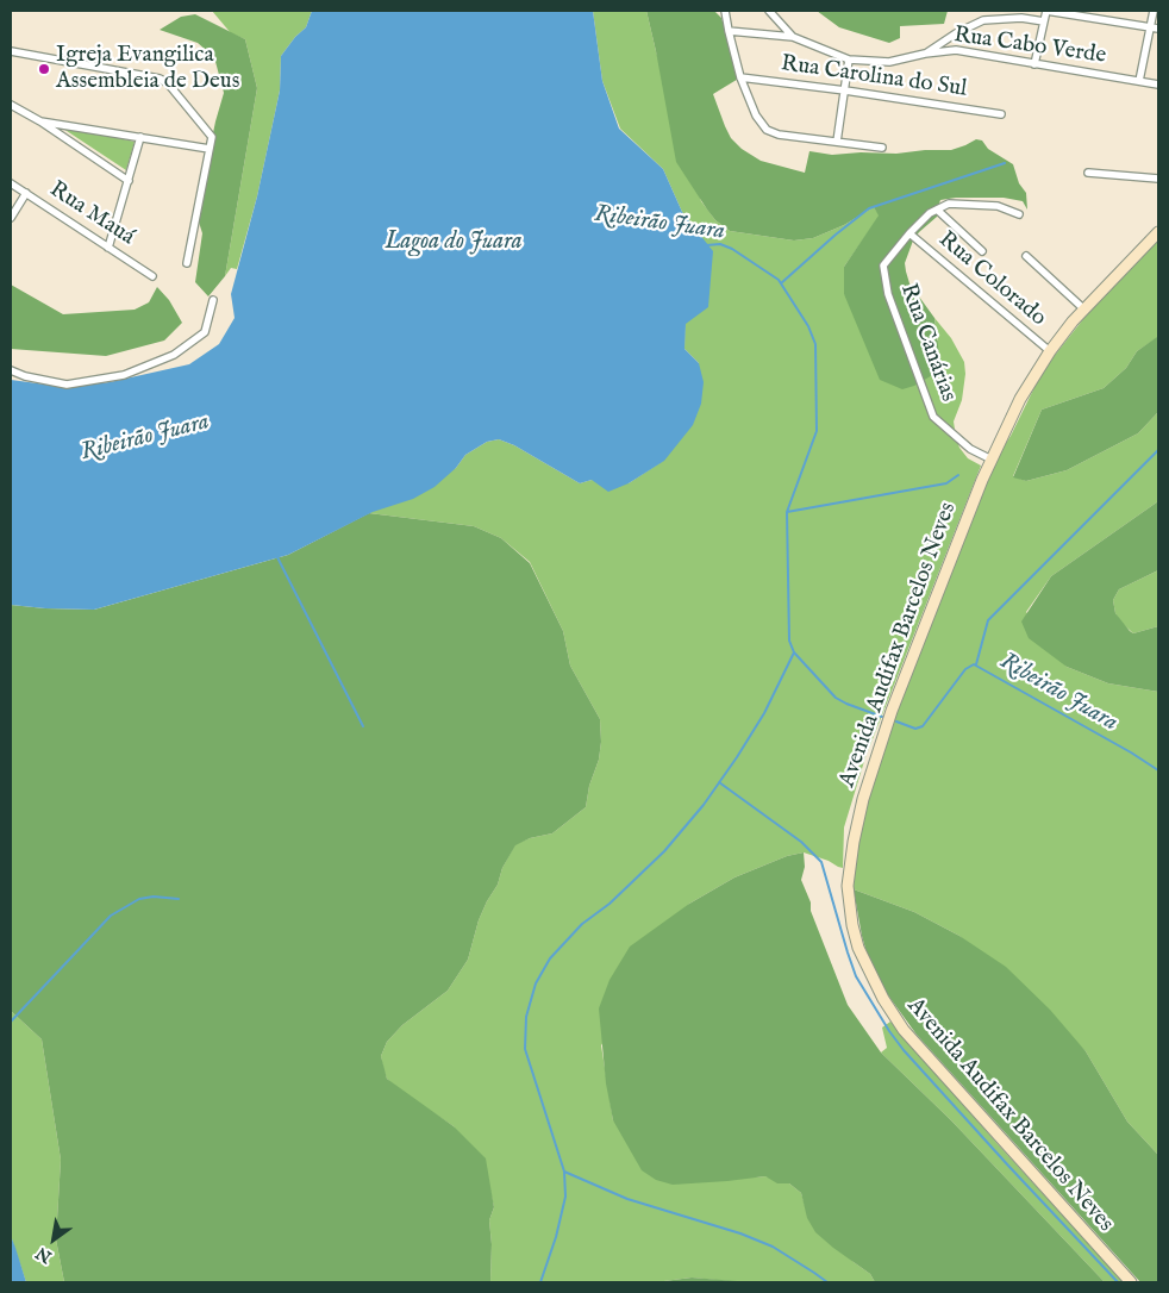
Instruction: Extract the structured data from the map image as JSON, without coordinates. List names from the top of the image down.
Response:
{
  "streets": {
    "main road": ["Avenida Audifax Barcelos Neves"],
    "street": [
      "Rua Cabo Verde",
      "Rua Carolina do Sul",
      "Rua Mauá",
      "Rua Colorado",
      "Rua Canárias"
    ]
  },
  "crossings": [
    ["Rua Colorado", "Rua Canárias"],
    ["Rua Colorado", "Avenida Audifax Barcelos Neves"],
    ["Rua Canárias", "Avenida Audifax Barcelos Neves"]
  ],
  "water": ["Ribeirão Juara", "Lagoa do Juara"],
  "places": ["Igreja Evangilica Assembleia de Deus"],
  "north": "bottom left"
}
